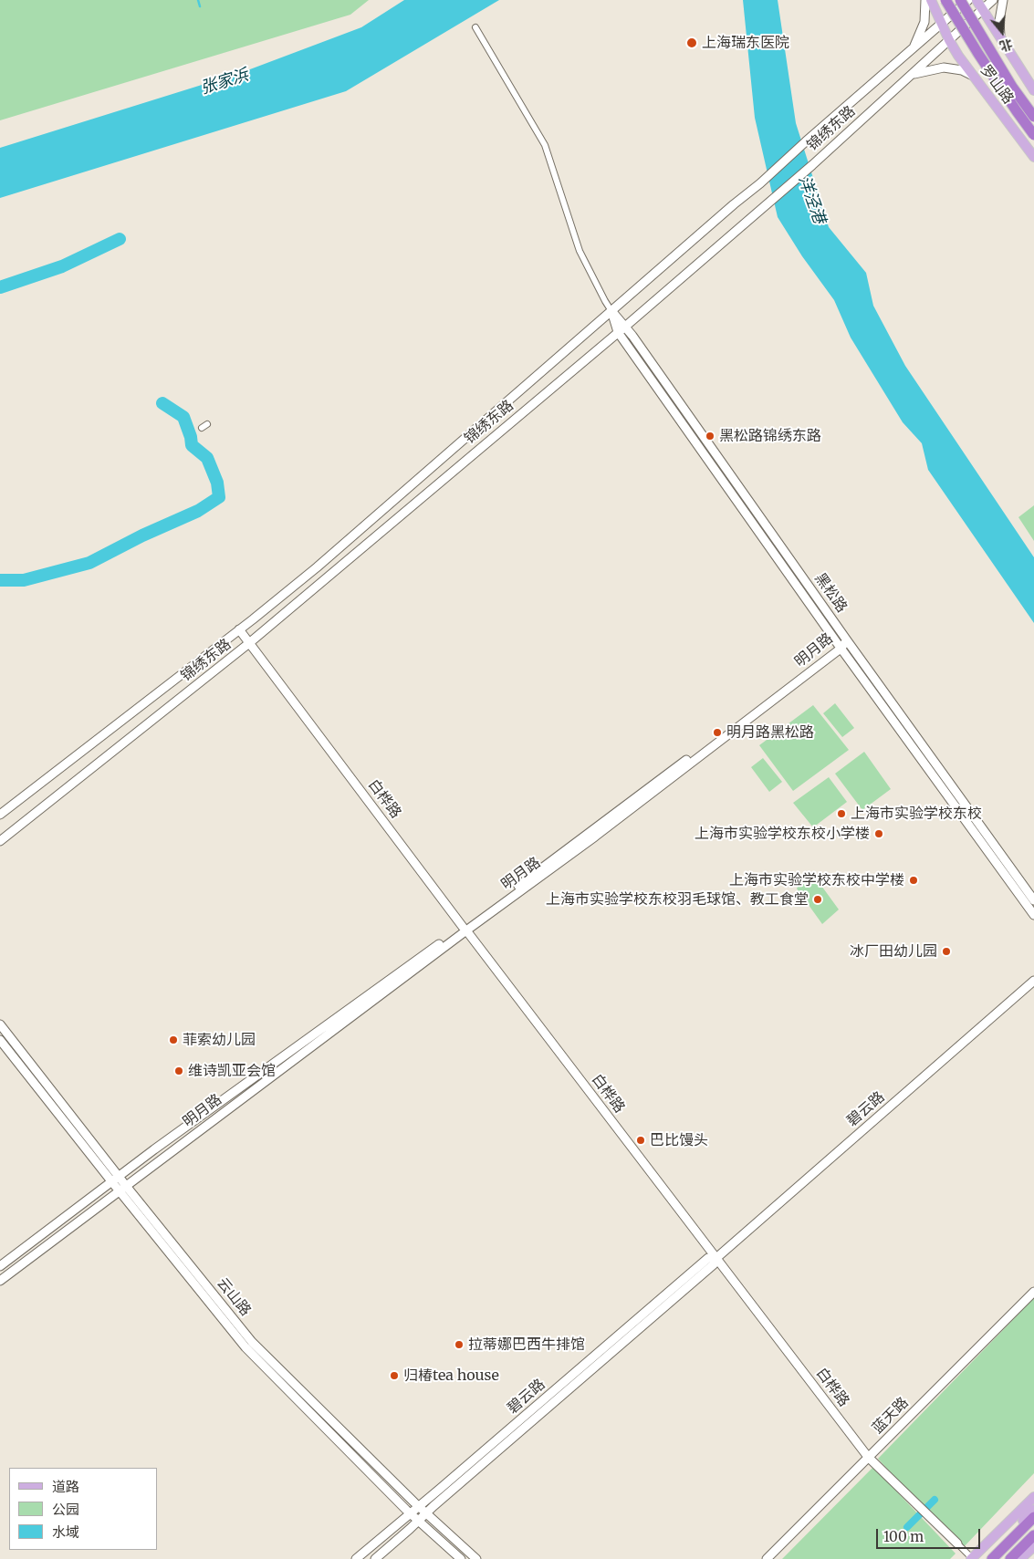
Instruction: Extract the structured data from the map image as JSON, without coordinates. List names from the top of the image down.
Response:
{
  "streets": {
    "main road": ["罗山路"],
    "street": [
      "锦绣东路",
      "黑松路",
      "明月路",
      "白桦路",
      "碧云路",
      "云山路",
      "蓝天路"
    ]
  },
  "crossings": [
    ["罗山路", "锦绣东路"],
    ["锦绣东路", "黑松路"],
    ["锦绣东路", "白桦路"],
    ["黑松路", "明月路"],
    ["明月路", "白桦路"],
    ["明月路", "云山路"],
    ["白桦路", "碧云路"],
    ["白桦路", "蓝天路"],
    ["碧云路", "云山路"]
  ],
  "water": ["张家浜", "洋泾港"],
  "places": [
    "上海瑞东医院",
    "黑松路锦绣东路",
    "明月路黑松路",
    "上海市实验学校东校",
    "上海市实验学校东校小学楼",
    "上海市实验学校东校中学楼",
    "上海市实验学校东校羽毛球馆、教工食堂",
    "冰厂田幼儿园",
    "菲索幼儿园",
    "维诗凯亚会馆",
    "巴比馒头",
    "拉蒂娜巴西牛排馆",
    "归椿tea house"
  ],
  "legend": ["道路", "公园", "水域"],
  "scale_bar": "100 m",
  "north": "bottom"
}
